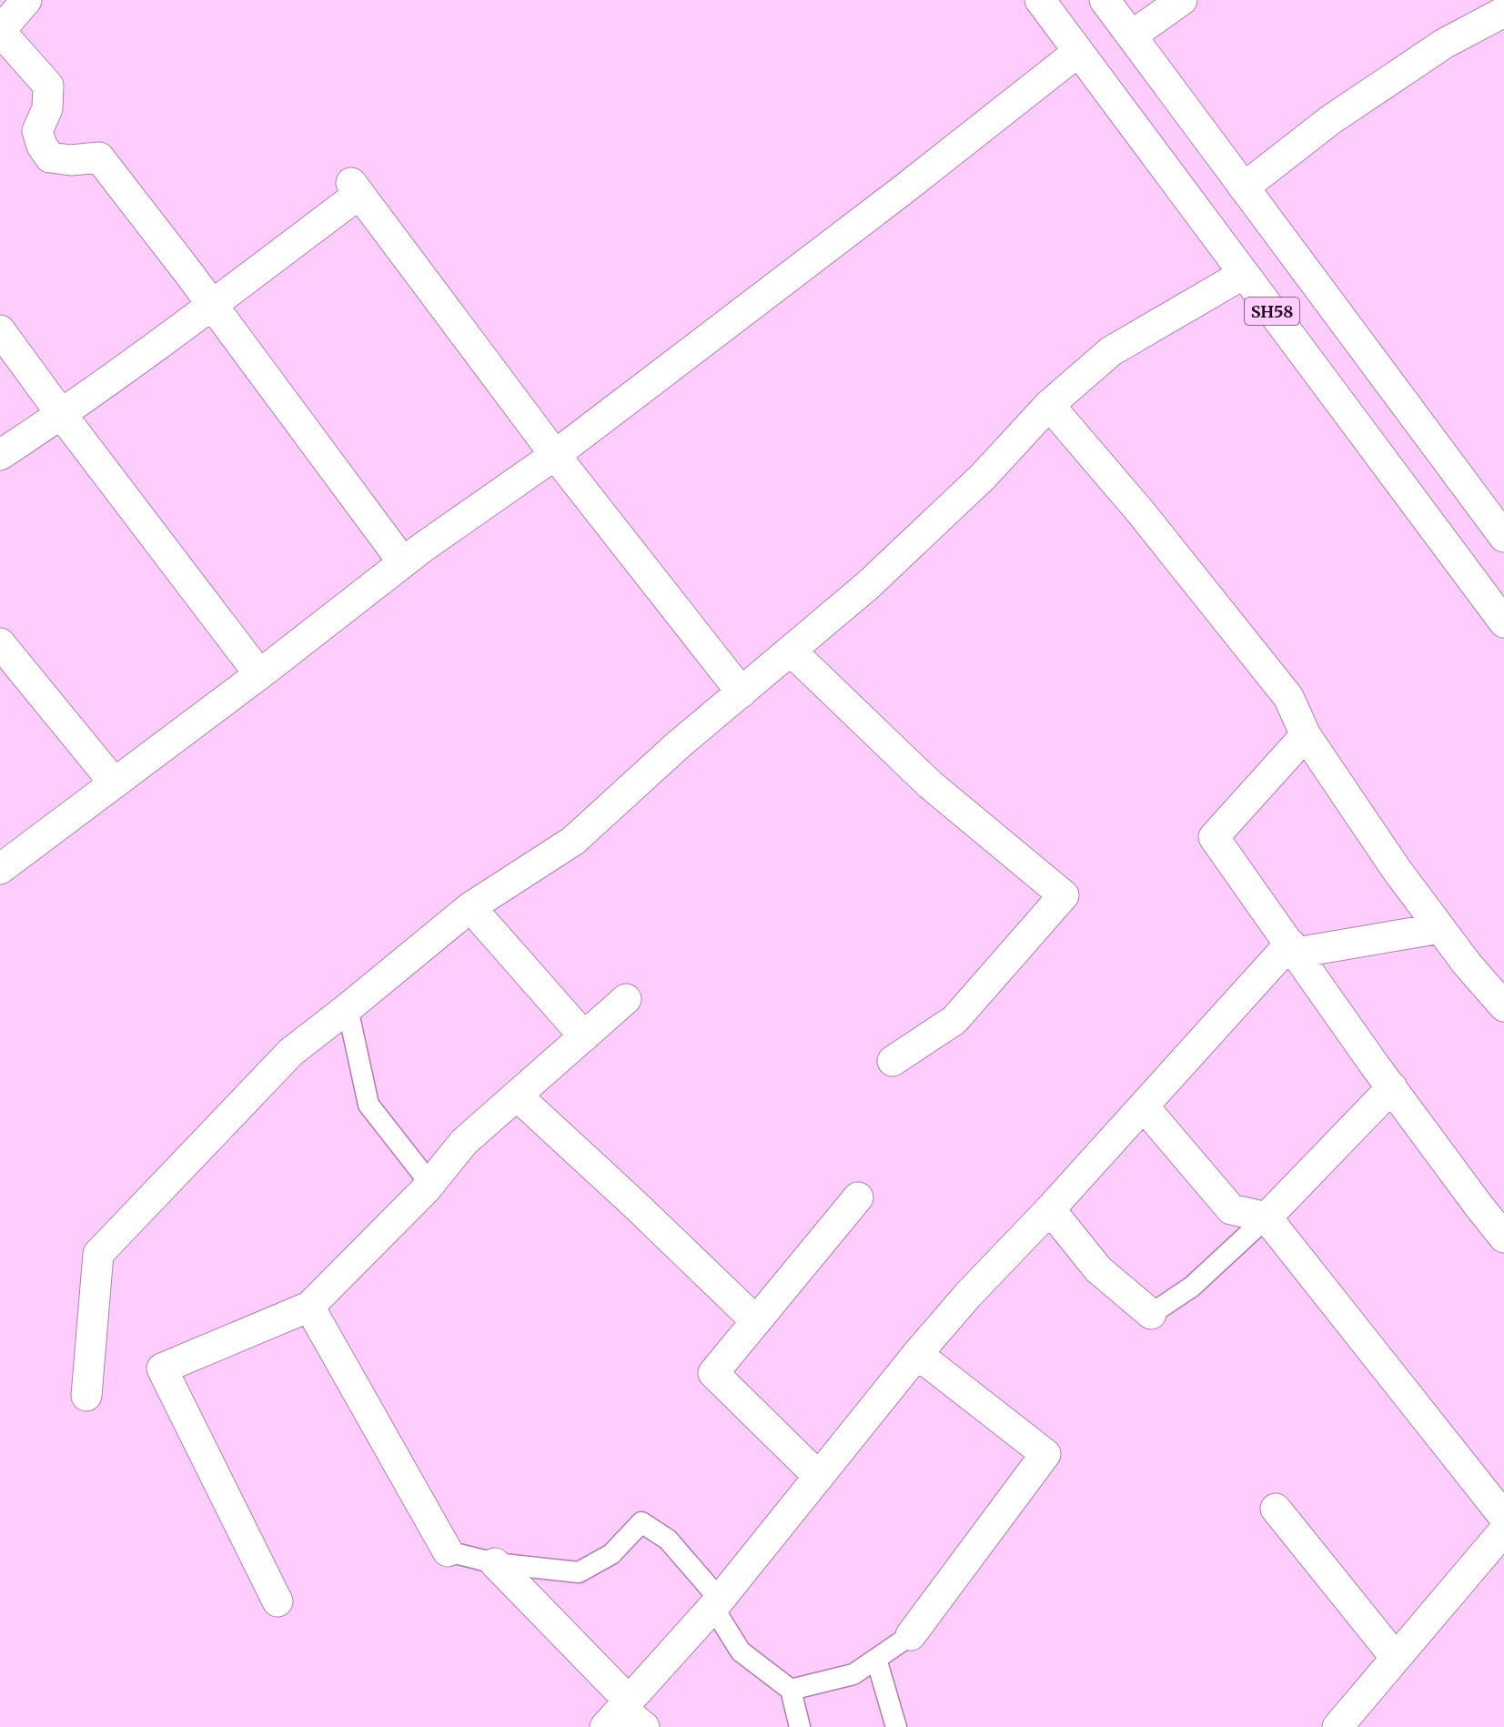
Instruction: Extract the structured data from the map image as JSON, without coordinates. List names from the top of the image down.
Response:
{
  "streets": {
    "street": ["SH58"]
  }
}
